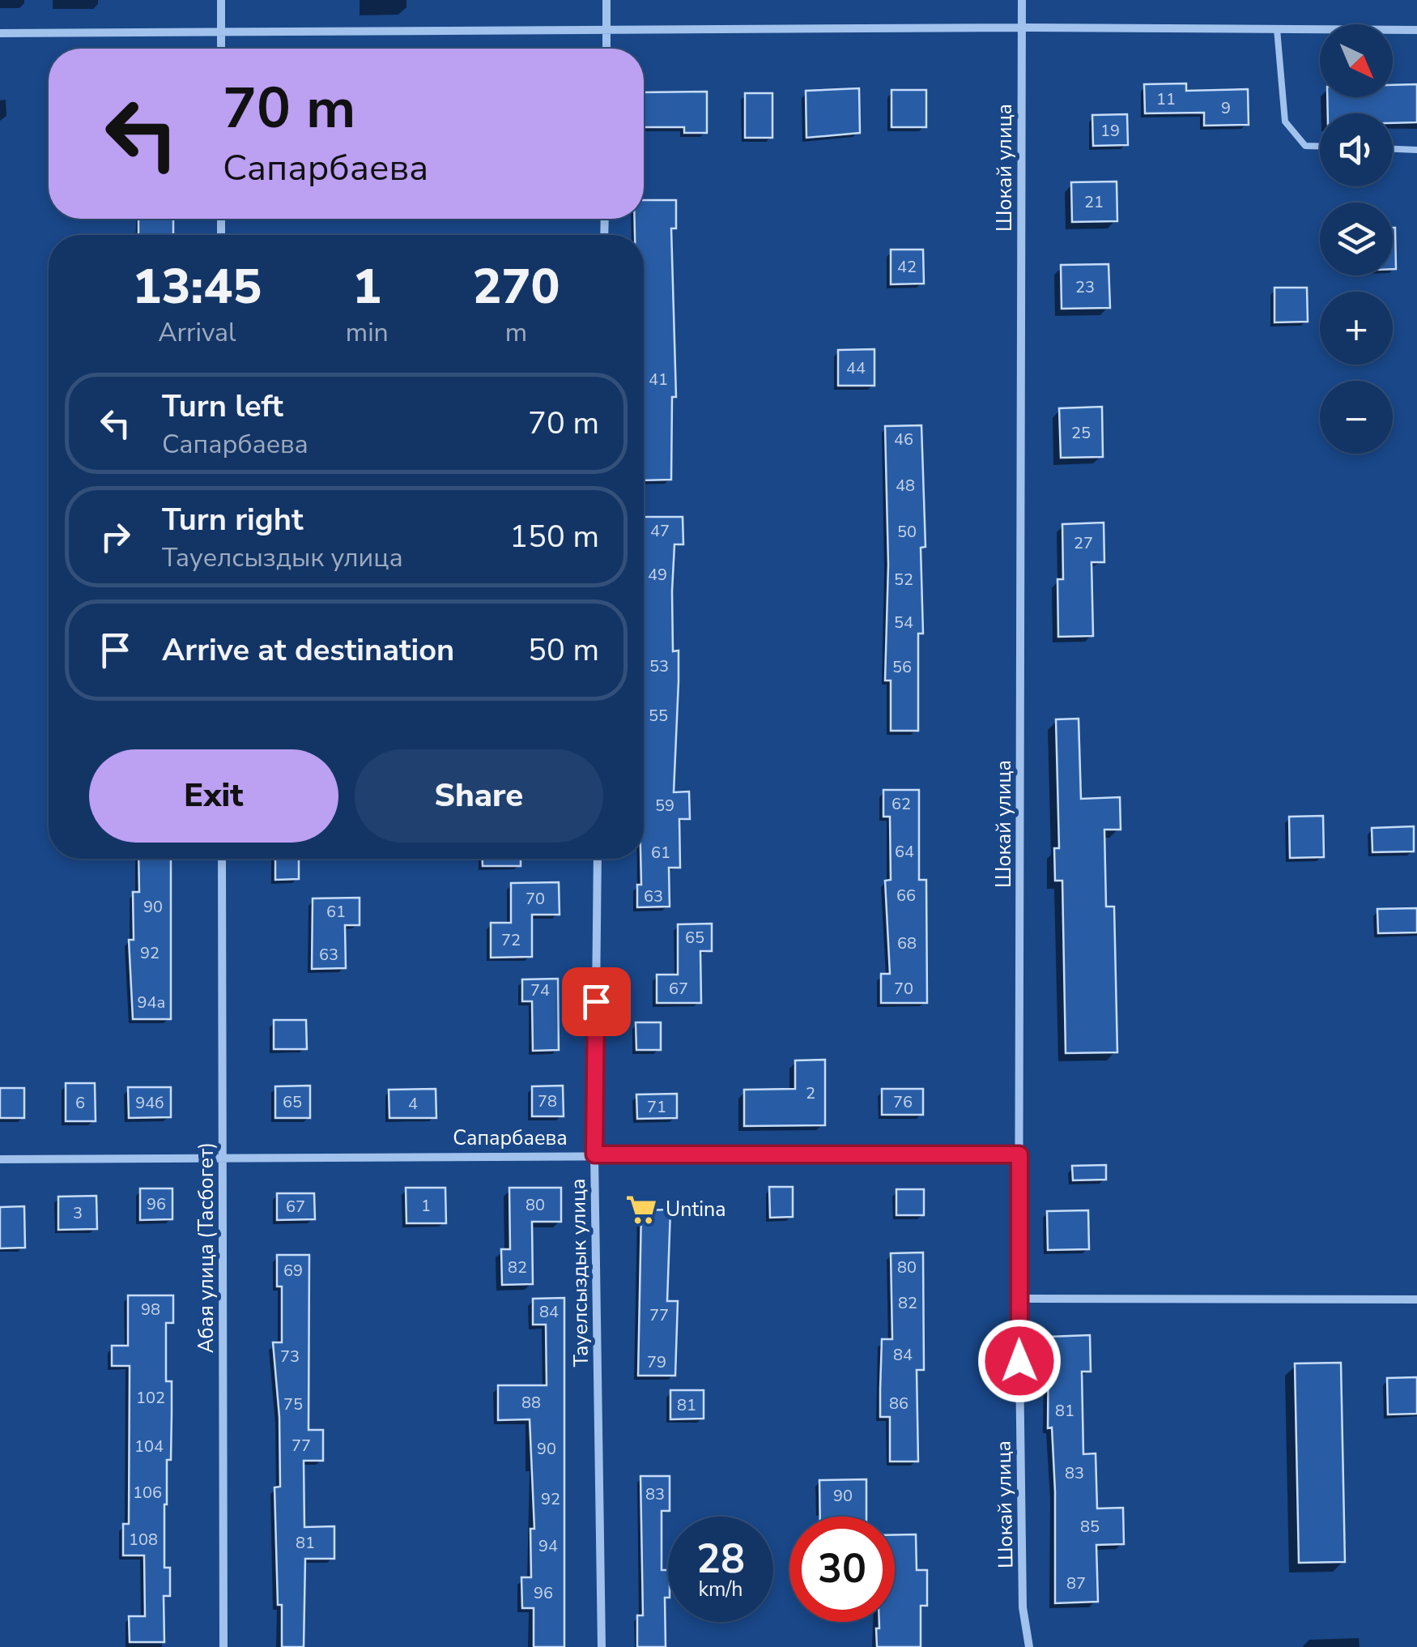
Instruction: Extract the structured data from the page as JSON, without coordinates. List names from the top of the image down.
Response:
{
  "streets": {
    "street": [
      "Шокай улица",
      "Сапарбаева",
      "Абая улица (Тасбогет)",
      "Тауелсыздык улица"
    ]
  },
  "crossings": [
    ["Шокай улица", "Сапарбаева"],
    ["Сапарбаева", "Абая улица (Тасбогет)"],
    ["Сапарбаева", "Тауелсыздык улица"]
  ],
  "places": {
    "supermarket": ["Untina"]
  },
  "house_numbers": [
    "11",
    "9",
    "19",
    "21",
    "42",
    "23",
    "44",
    "41",
    "25",
    "46",
    "48",
    "47",
    "50",
    "27",
    "49",
    "52",
    "54",
    "53",
    "56",
    "55",
    "62",
    "59",
    "64",
    "61",
    "66",
    "63",
    "70",
    "90",
    "61",
    "65",
    "72",
    "68",
    "92",
    "63",
    "67",
    "70",
    "74",
    "94а",
    "2",
    "78",
    "65",
    "76",
    "6",
    "94б",
    "4",
    "71",
    "96",
    "80",
    "1",
    "67",
    "3",
    "82",
    "80",
    "69",
    "82",
    "98",
    "84",
    "77",
    "84",
    "73",
    "79",
    "102",
    "88",
    "86",
    "75",
    "81",
    "81",
    "77",
    "104",
    "90",
    "83",
    "106",
    "83",
    "90",
    "92",
    "85",
    "108",
    "81",
    "94",
    "87",
    "96"
  ],
  "north": "bottom right",
  "page": {
    "map_buttons": ["+", "−"],
    "turn": ["70 m", "Сапарбаева"],
    "eta": [
      "13:45",
      "Arrival",
      "1",
      "min",
      "270",
      "m"
    ],
    "list": [
      {
        "name": "Turn left",
        "note": "Сапарбаева",
        "value": "70 m"
      },
      {
        "name": "Turn right",
        "note": "Тауелсыздык улица",
        "value": "150 m"
      },
      {
        "name": "Arrive at destination",
        "value": "50 m"
      }
    ],
    "buttons": ["Exit", "Share"],
    "speed": "28 km/h",
    "limit": "30"
  }
}
